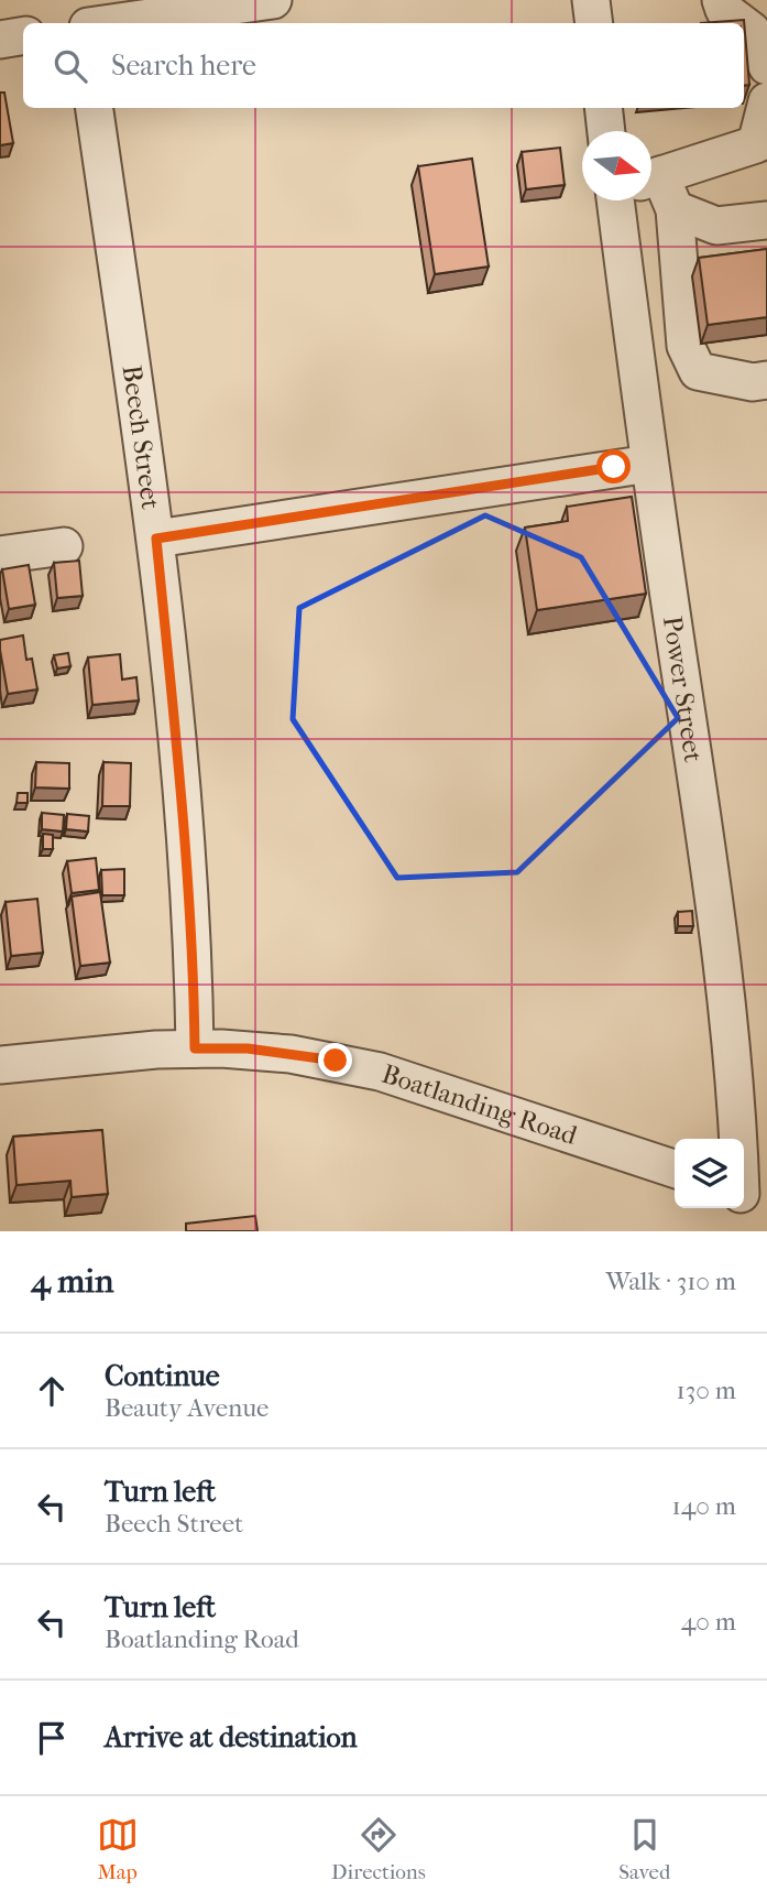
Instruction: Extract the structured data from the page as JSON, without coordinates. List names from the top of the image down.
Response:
{
  "streets": {
    "street": ["Beech Street", "Power Street", "Boatlanding Road"]
  },
  "crossings": [
    ["Beech Street", "Boatlanding Road"]
  ],
  "north": "right",
  "page": {
    "search": "Search here",
    "heading": ["4 min", "Walk · 310 m"],
    "list": [
      ["Continue", "Beauty Avenue", "130 m"],
      ["Turn left", "Beech Street", "140 m"],
      ["Turn left", "Boatlanding Road", "40 m"],
      "Arrive at destination"
    ],
    "nav": ["Map", "Directions", "Saved"]
  }
}
